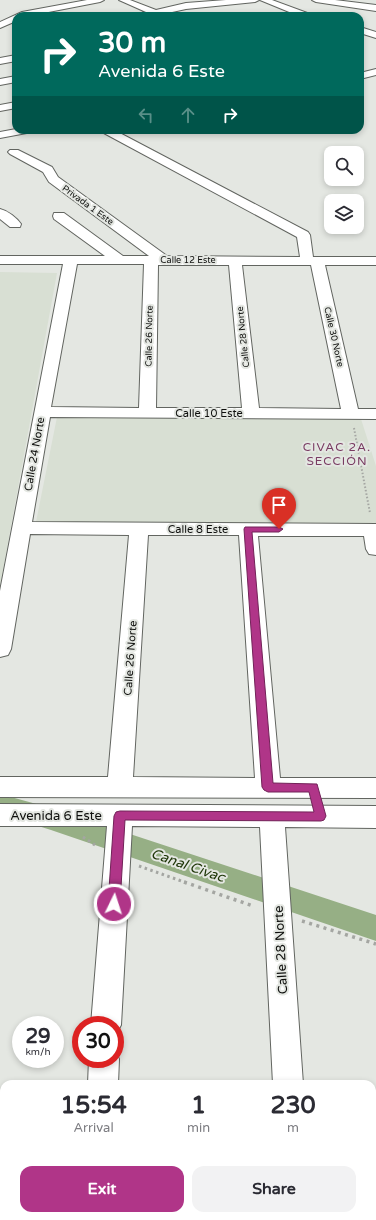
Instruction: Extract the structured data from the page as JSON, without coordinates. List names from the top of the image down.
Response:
{
  "streets": {
    "street": [
      "Privada 1 Este",
      "Calle 12 Este",
      "Calle 26 Norte",
      "Calle 28 Norte",
      "Calle 30 Norte",
      "Calle 10 Este",
      "Calle 24 Norte",
      "Calle 8 Este",
      "Avenida 6 Este"
    ]
  },
  "crossings": [
    ["Privada 1 Este", "Calle 12 Este"],
    ["Privada 1 Este", "Calle 26 Norte"],
    ["Calle 12 Este", "Calle 26 Norte"],
    ["Calle 12 Este", "Calle 28 Norte"],
    ["Calle 12 Este", "Calle 30 Norte"],
    ["Calle 12 Este", "Calle 24 Norte"],
    ["Calle 26 Norte", "Calle 10 Este"],
    ["Calle 26 Norte", "Calle 8 Este"],
    ["Calle 28 Norte", "Calle 10 Este"],
    ["Calle 28 Norte", "Avenida 6 Este"],
    ["Calle 30 Norte", "Calle 10 Este"],
    ["Calle 10 Este", "Calle 24 Norte"],
    ["Calle 24 Norte", "Calle 8 Este"]
  ],
  "districts": ["CIVAC 2A. SECCIÓN"],
  "water": ["Canal Civac"],
  "page": {
    "turn": ["30 m", "Avenida 6 Este"],
    "speed": "29 km/h",
    "limit": "30",
    "eta": [
      "15:54",
      "Arrival",
      "1",
      "min",
      "230",
      "m"
    ],
    "buttons": ["Exit", "Share"]
  }
}
